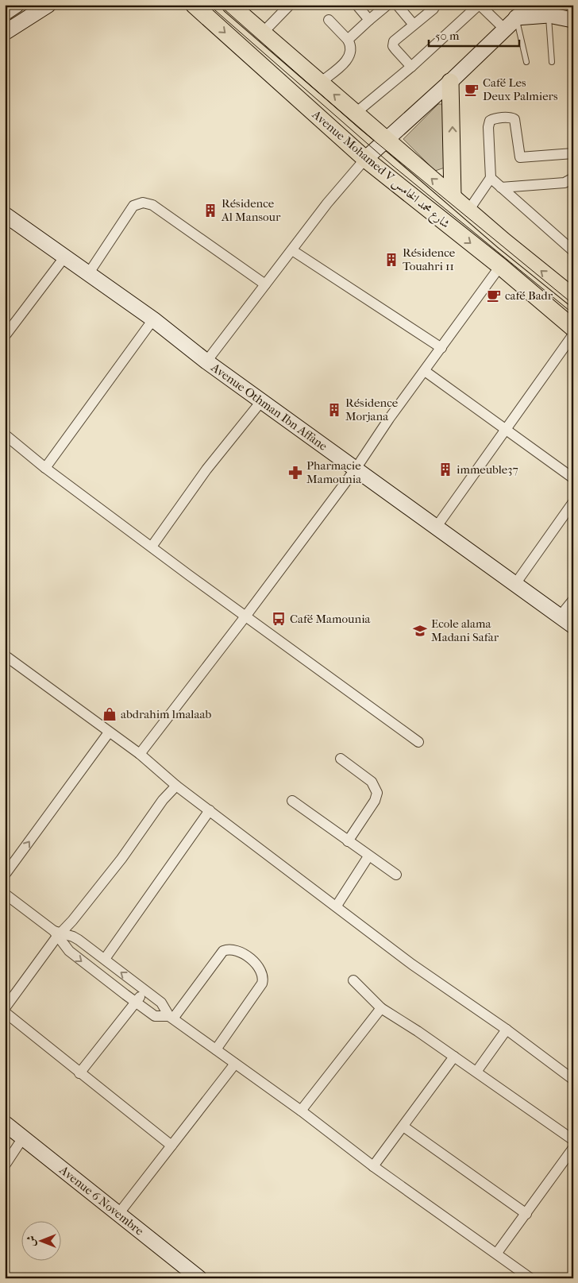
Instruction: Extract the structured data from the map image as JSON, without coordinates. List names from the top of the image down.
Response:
{
  "streets": {
    "main road": ["Avenue Mohamed V شارع محمد الخامس"],
    "street": ["Avenue Othman Ibn Affane", "Avenue 6 Novembre"]
  },
  "places": {
    "cafe": ["Café Les Deux Palmiers", "café Badr"],
    "building": [
      "Résidence Al Mansour",
      "Résidence Touahri 11",
      "Résidence Morjana",
      "immeuble37"
    ],
    "pharmacy": ["Pharmacie Mamounia"],
    "bus stop": ["Café Mamounia"],
    "school or university": ["Ecole alama Madani Safar"],
    "shop": ["abdrahim lmalaab"]
  },
  "scale_bar": "50 m",
  "north": "left"
}
